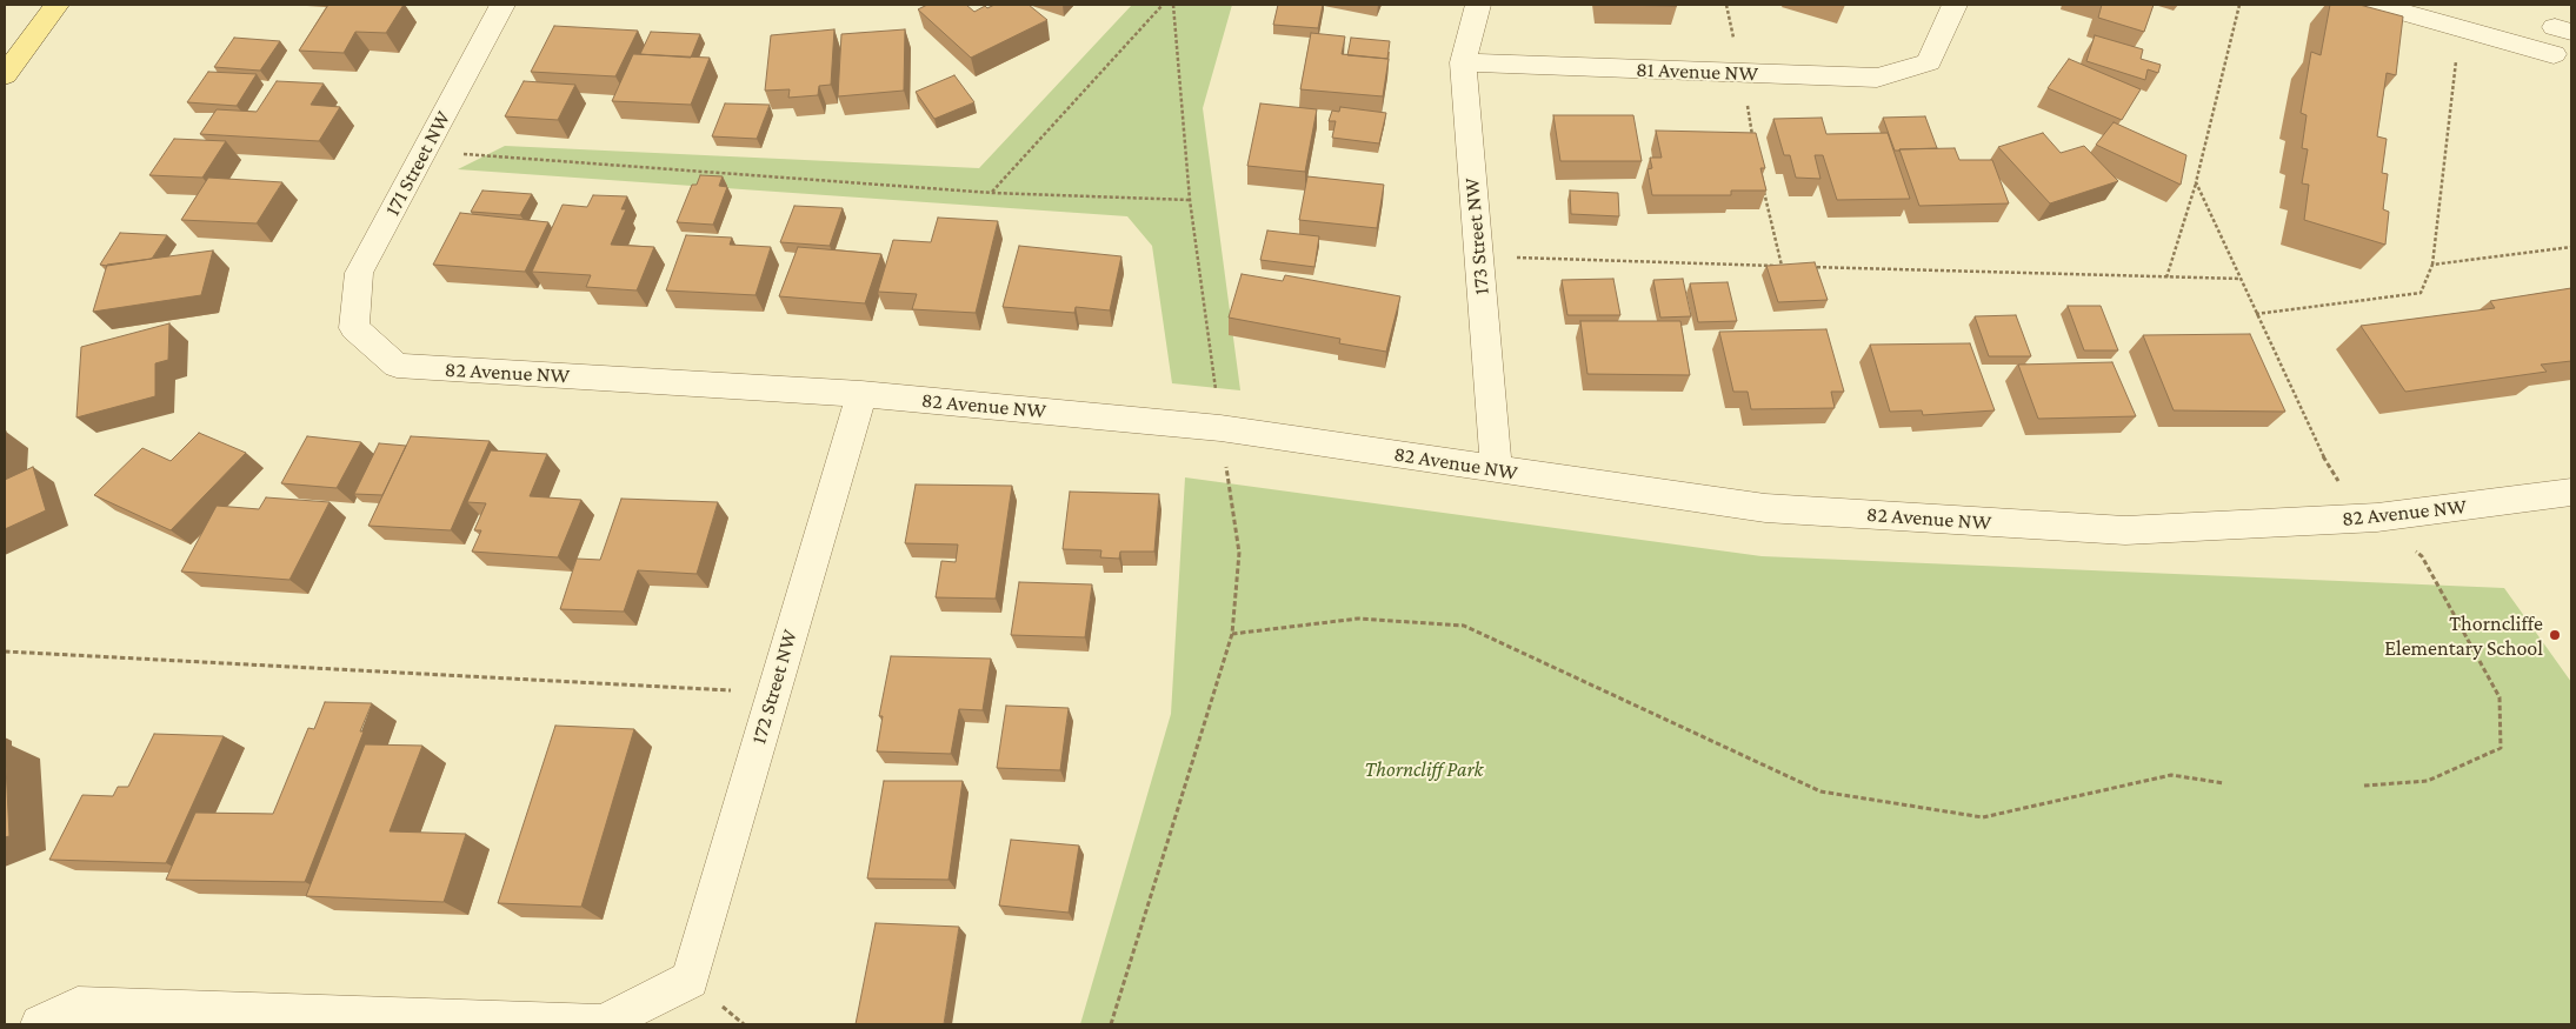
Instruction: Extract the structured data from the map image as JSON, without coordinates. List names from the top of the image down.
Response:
{
  "streets": {
    "street": [
      "81 Avenue NW",
      "171 Street NW",
      "173 Street NW",
      "82 Avenue NW",
      "172 Street NW"
    ]
  },
  "crossings": [
    ["81 Avenue NW", "173 Street NW"],
    ["171 Street NW", "82 Avenue NW"],
    ["173 Street NW", "82 Avenue NW"],
    ["82 Avenue NW", "172 Street NW"]
  ],
  "parks": ["Thorncliff Park"],
  "places": ["Thorncliffe Elementary School"]
}
